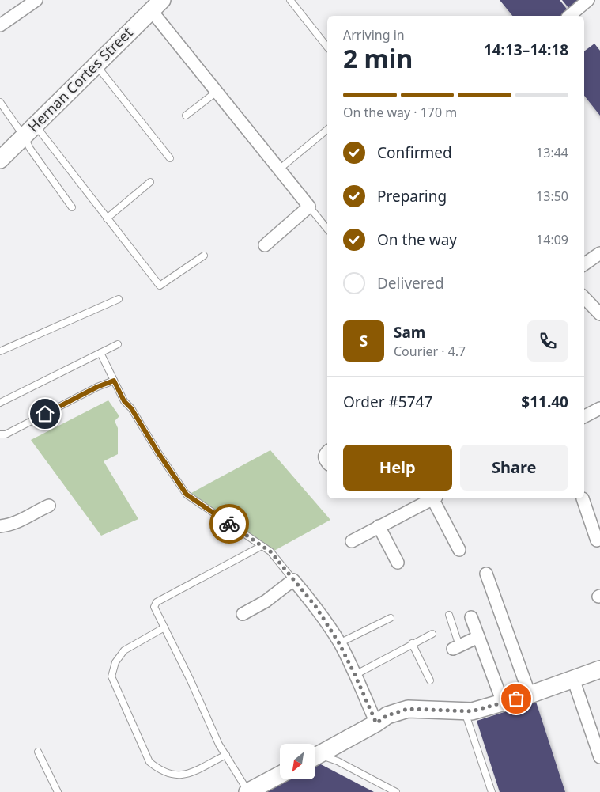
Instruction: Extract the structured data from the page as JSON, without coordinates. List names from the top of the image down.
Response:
{
  "streets": {
    "street": ["Hernan Cortes Street"]
  },
  "north": "bottom left",
  "page": {
    "heading": ["2 min", "Arriving in", "14:13–14:18"],
    "panel": [
      "Sam",
      "Courier · 4.7",
      "Order #5747",
      "$11.40"
    ],
    "bar": "On the way · 170 m",
    "list": [
      ["Confirmed", "13:44"],
      ["Preparing", "13:50"],
      ["On the way", "14:09"],
      "Delivered"
    ],
    "round": "S",
    "buttons": ["Help", "Share"]
  }
}
